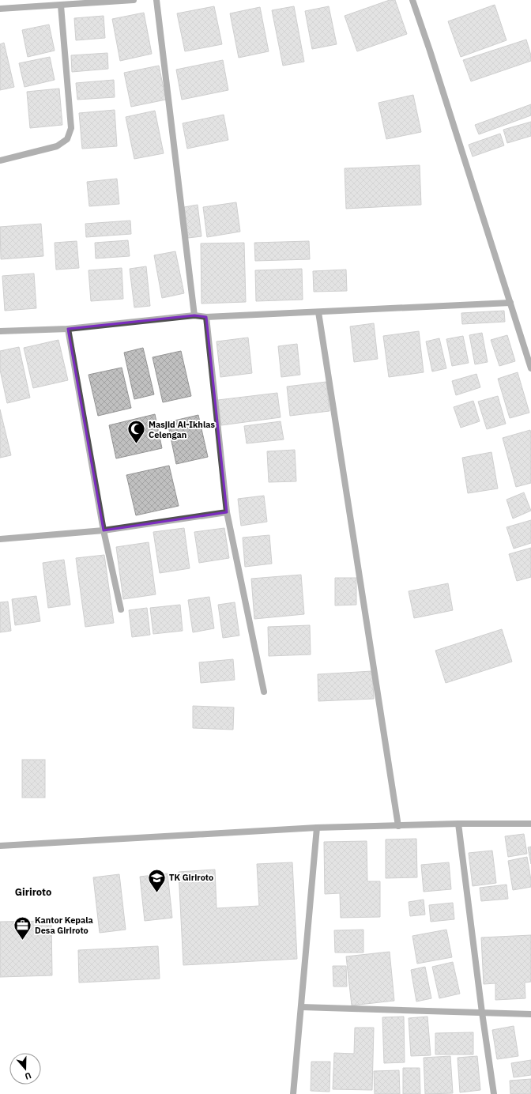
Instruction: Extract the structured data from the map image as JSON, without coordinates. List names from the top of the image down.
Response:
{
  "districts": ["Giriroto"],
  "places": {
    "mosque": ["Masjid Al-Ikhlas Celengan"],
    "school or university": ["TK Giriroto"],
    "office": ["Kantor Kepala Desa Giriroto"]
  },
  "north": "bottom"
}
